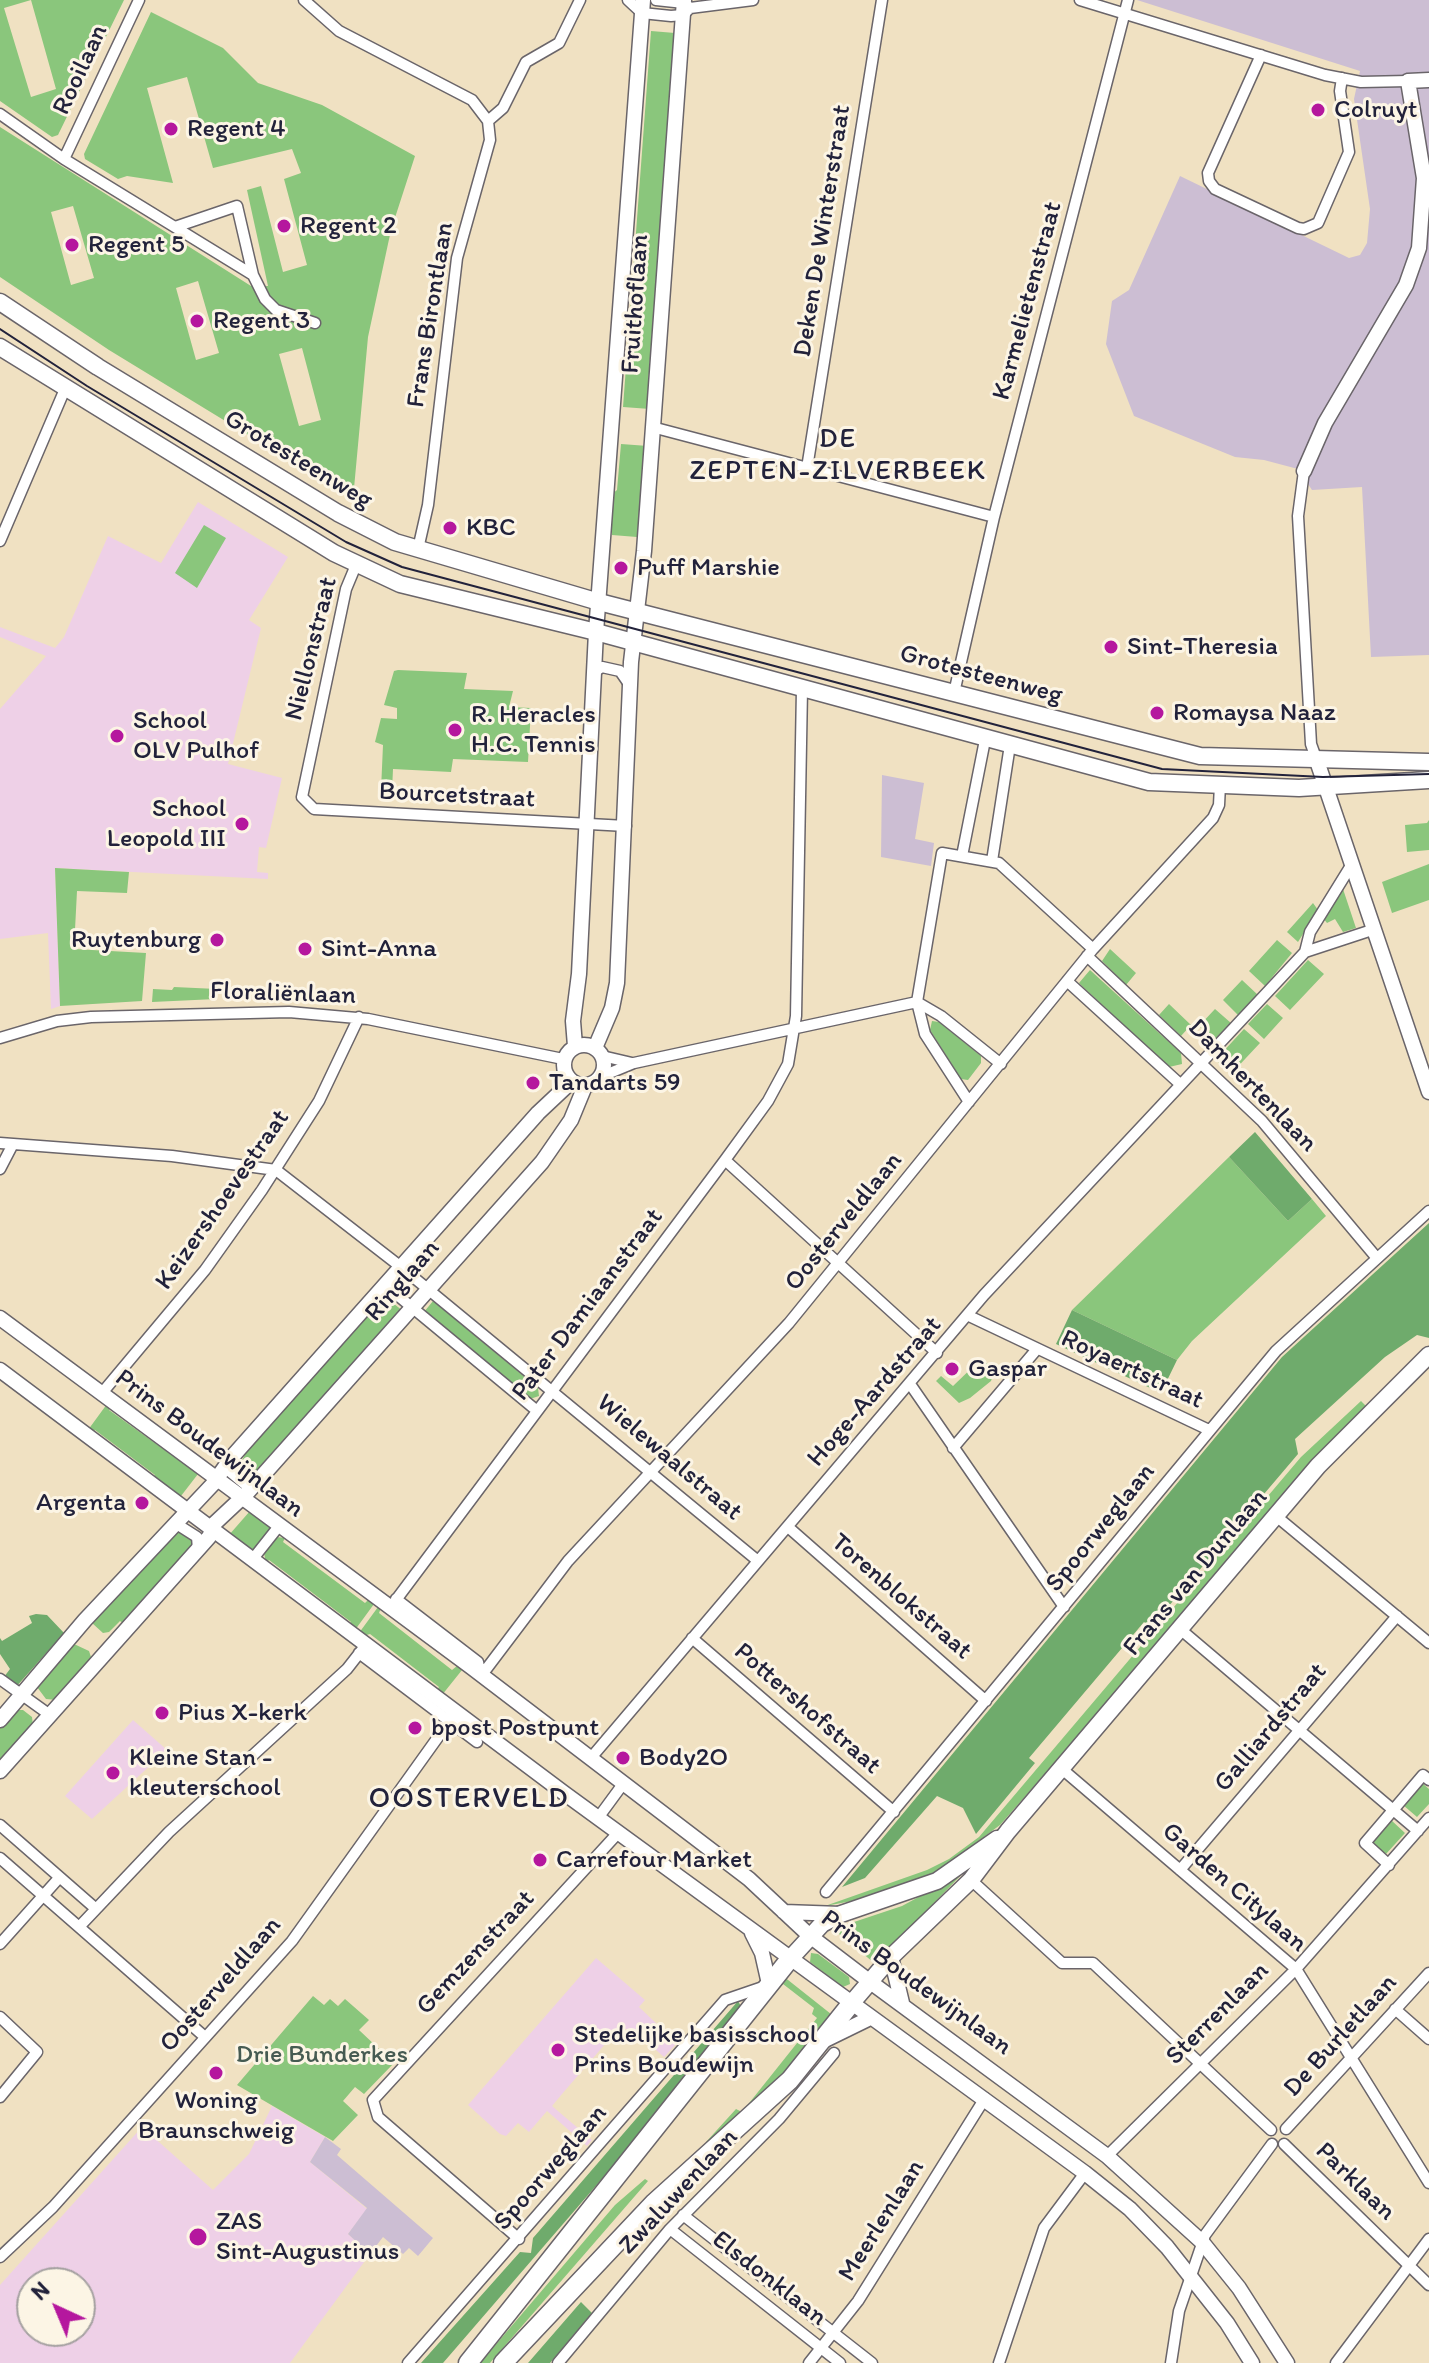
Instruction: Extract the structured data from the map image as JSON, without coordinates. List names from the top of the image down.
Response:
{
  "streets": {
    "main road": ["Grotesteenweg", "Frans van Dunlaan"],
    "street": [
      "Rooilaan",
      "Deken De Winterstraat",
      "Karmelietenstraat",
      "Fruithoflaan",
      "Frans Birontlaan",
      "Niellonstraat",
      "Bourcetstraat",
      "Floraliënlaan",
      "Damhertenlaan",
      "Keizershoevestraat",
      "Oosterveldlaan",
      "Ringlaan",
      "Pater Damiaanstraat",
      "Royaertstraat",
      "Hoge-Aardstraat",
      "Prins Boudewijnlaan",
      "Wielewaalstraat",
      "Spoorweglaan",
      "Torenblokstraat",
      "Pottershofstraat",
      "Galliardstraat",
      "Garden Citylaan",
      "Gemzenstraat",
      "Sterrenlaan",
      "De Burletlaan",
      "Parklaan",
      "Zwaluwenlaan",
      "Meerlenlaan",
      "Elsdonklaan"
    ]
  },
  "crossings": [
    ["Karmelietenstraat", "Grotesteenweg"],
    ["Fruithoflaan", "Grotesteenweg"],
    ["Frans Birontlaan", "Grotesteenweg"],
    ["Niellonstraat", "Bourcetstraat"],
    ["Floraliënlaan", "Keizershoevestraat"],
    ["Floraliënlaan", "Ringlaan"],
    ["Damhertenlaan", "Oosterveldlaan"],
    ["Damhertenlaan", "Hoge-Aardstraat"],
    ["Damhertenlaan", "Spoorweglaan"],
    ["Keizershoevestraat", "Prins Boudewijnlaan"],
    ["Keizershoevestraat", "Wielewaalstraat"],
    ["Oosterveldlaan", "Prins Boudewijnlaan"],
    ["Oosterveldlaan", "Wielewaalstraat"],
    ["Ringlaan", "Prins Boudewijnlaan"],
    ["Ringlaan", "Wielewaalstraat"],
    ["Pater Damiaanstraat", "Prins Boudewijnlaan"],
    ["Pater Damiaanstraat", "Wielewaalstraat"],
    ["Royaertstraat", "Hoge-Aardstraat"],
    ["Royaertstraat", "Spoorweglaan"],
    ["Hoge-Aardstraat", "Prins Boudewijnlaan"],
    ["Hoge-Aardstraat", "Wielewaalstraat"],
    ["Hoge-Aardstraat", "Torenblokstraat"],
    ["Hoge-Aardstraat", "Pottershofstraat"],
    ["Prins Boudewijnlaan", "Frans van Dunlaan"],
    ["Prins Boudewijnlaan", "Gemzenstraat"],
    ["Prins Boudewijnlaan", "Sterrenlaan"],
    ["Prins Boudewijnlaan", "Meerlenlaan"],
    ["Spoorweglaan", "Torenblokstraat"],
    ["Spoorweglaan", "Pottershofstraat"],
    ["Spoorweglaan", "Gemzenstraat"],
    ["Frans van Dunlaan", "Garden Citylaan"],
    ["Galliardstraat", "Garden Citylaan"],
    ["Garden Citylaan", "Sterrenlaan"],
    ["Garden Citylaan", "De Burletlaan"],
    ["De Burletlaan", "Parklaan"],
    ["Zwaluwenlaan", "Elsdonklaan"],
    ["Meerlenlaan", "Elsdonklaan"]
  ],
  "districts": ["DE ZEPTEN-ZILVERBEEK", "OOSTERVELD"],
  "parks": ["Drie Bunderkes"],
  "places": [
    "Colruyt",
    "Regent 4",
    "Regent 2",
    "Regent 5",
    "Regent 3",
    "KBC",
    "Puff Marshie",
    "Sint-Theresia",
    "Romaysa Naaz",
    "R. Heracles H.C. Tennis",
    "School OLV Pulhof",
    "School Leopold III",
    "Ruytenburg",
    "Sint-Anna",
    "Tandarts 59",
    "Gaspar",
    "Argenta",
    "Pius X-kerk",
    "bpost Postpunt",
    "Body2O",
    "Kleine Stan - kleuterschool",
    "Carrefour Market",
    "Stedelijke basisschool Prins Boudewijn",
    "Woning Braunschweig",
    "ZAS Sint-Augustinus"
  ],
  "north": "top left"
}
